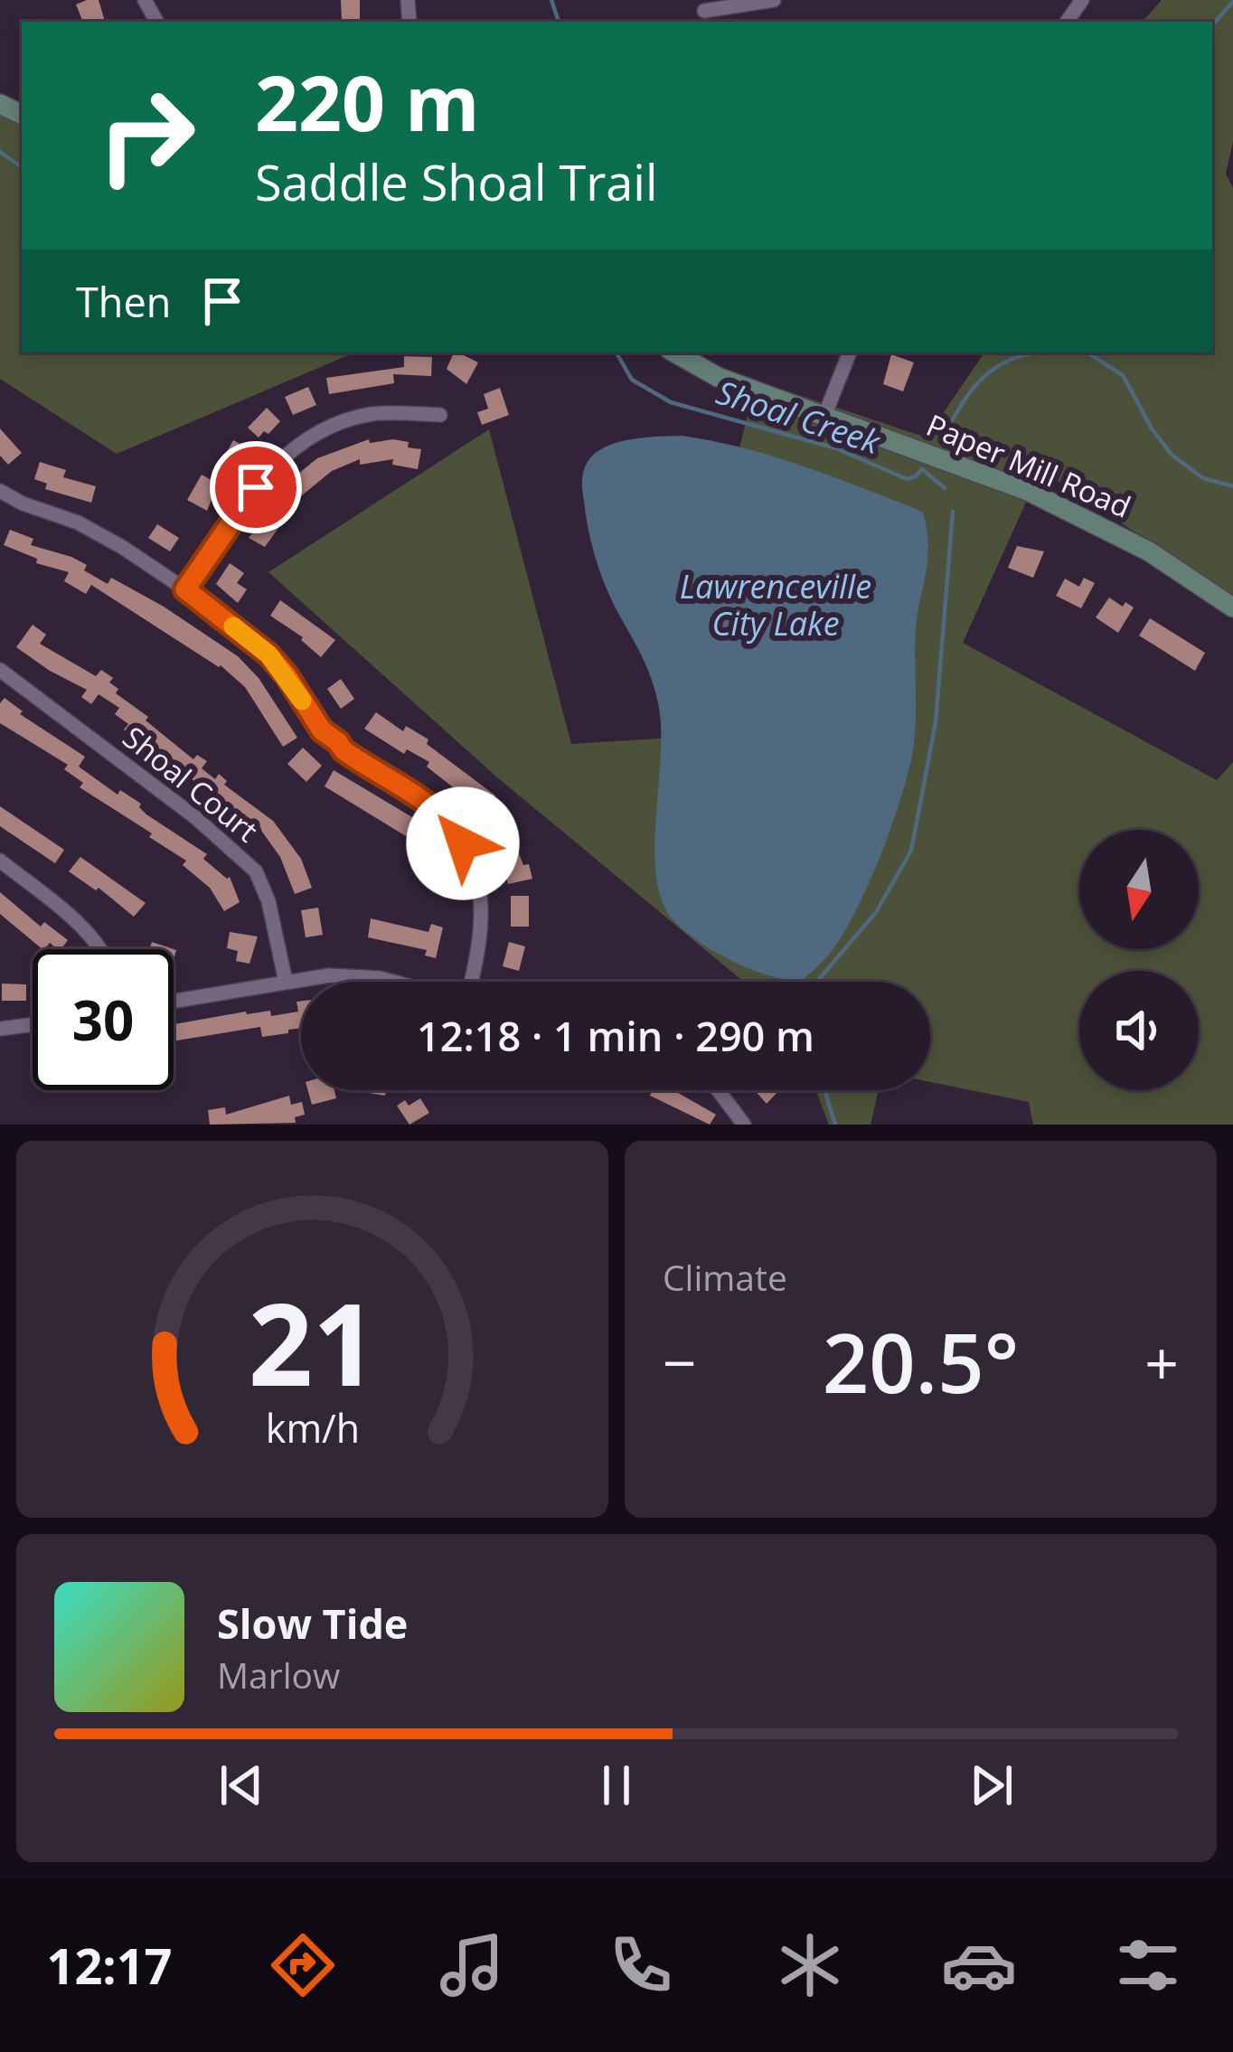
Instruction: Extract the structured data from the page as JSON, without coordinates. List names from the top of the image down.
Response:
{
  "streets": {
    "street": ["Paper Mill Road", "Shoal Court"]
  },
  "water": ["Shoal Creek", "Lawrenceville City Lake"],
  "north": "bottom",
  "page": {
    "turn": ["220 m", "Saddle Shoal Trail"],
    "then": "Then",
    "limit": "30",
    "trip": "12:18 · 1 min · 290 m",
    "tile": "Climate",
    "heat": ["−", "20.5°", "+"],
    "song": ["Slow Tide", "Marlow"],
    "tabs": "12:17",
    "gauge": ["21", "km/h"]
  }
}
